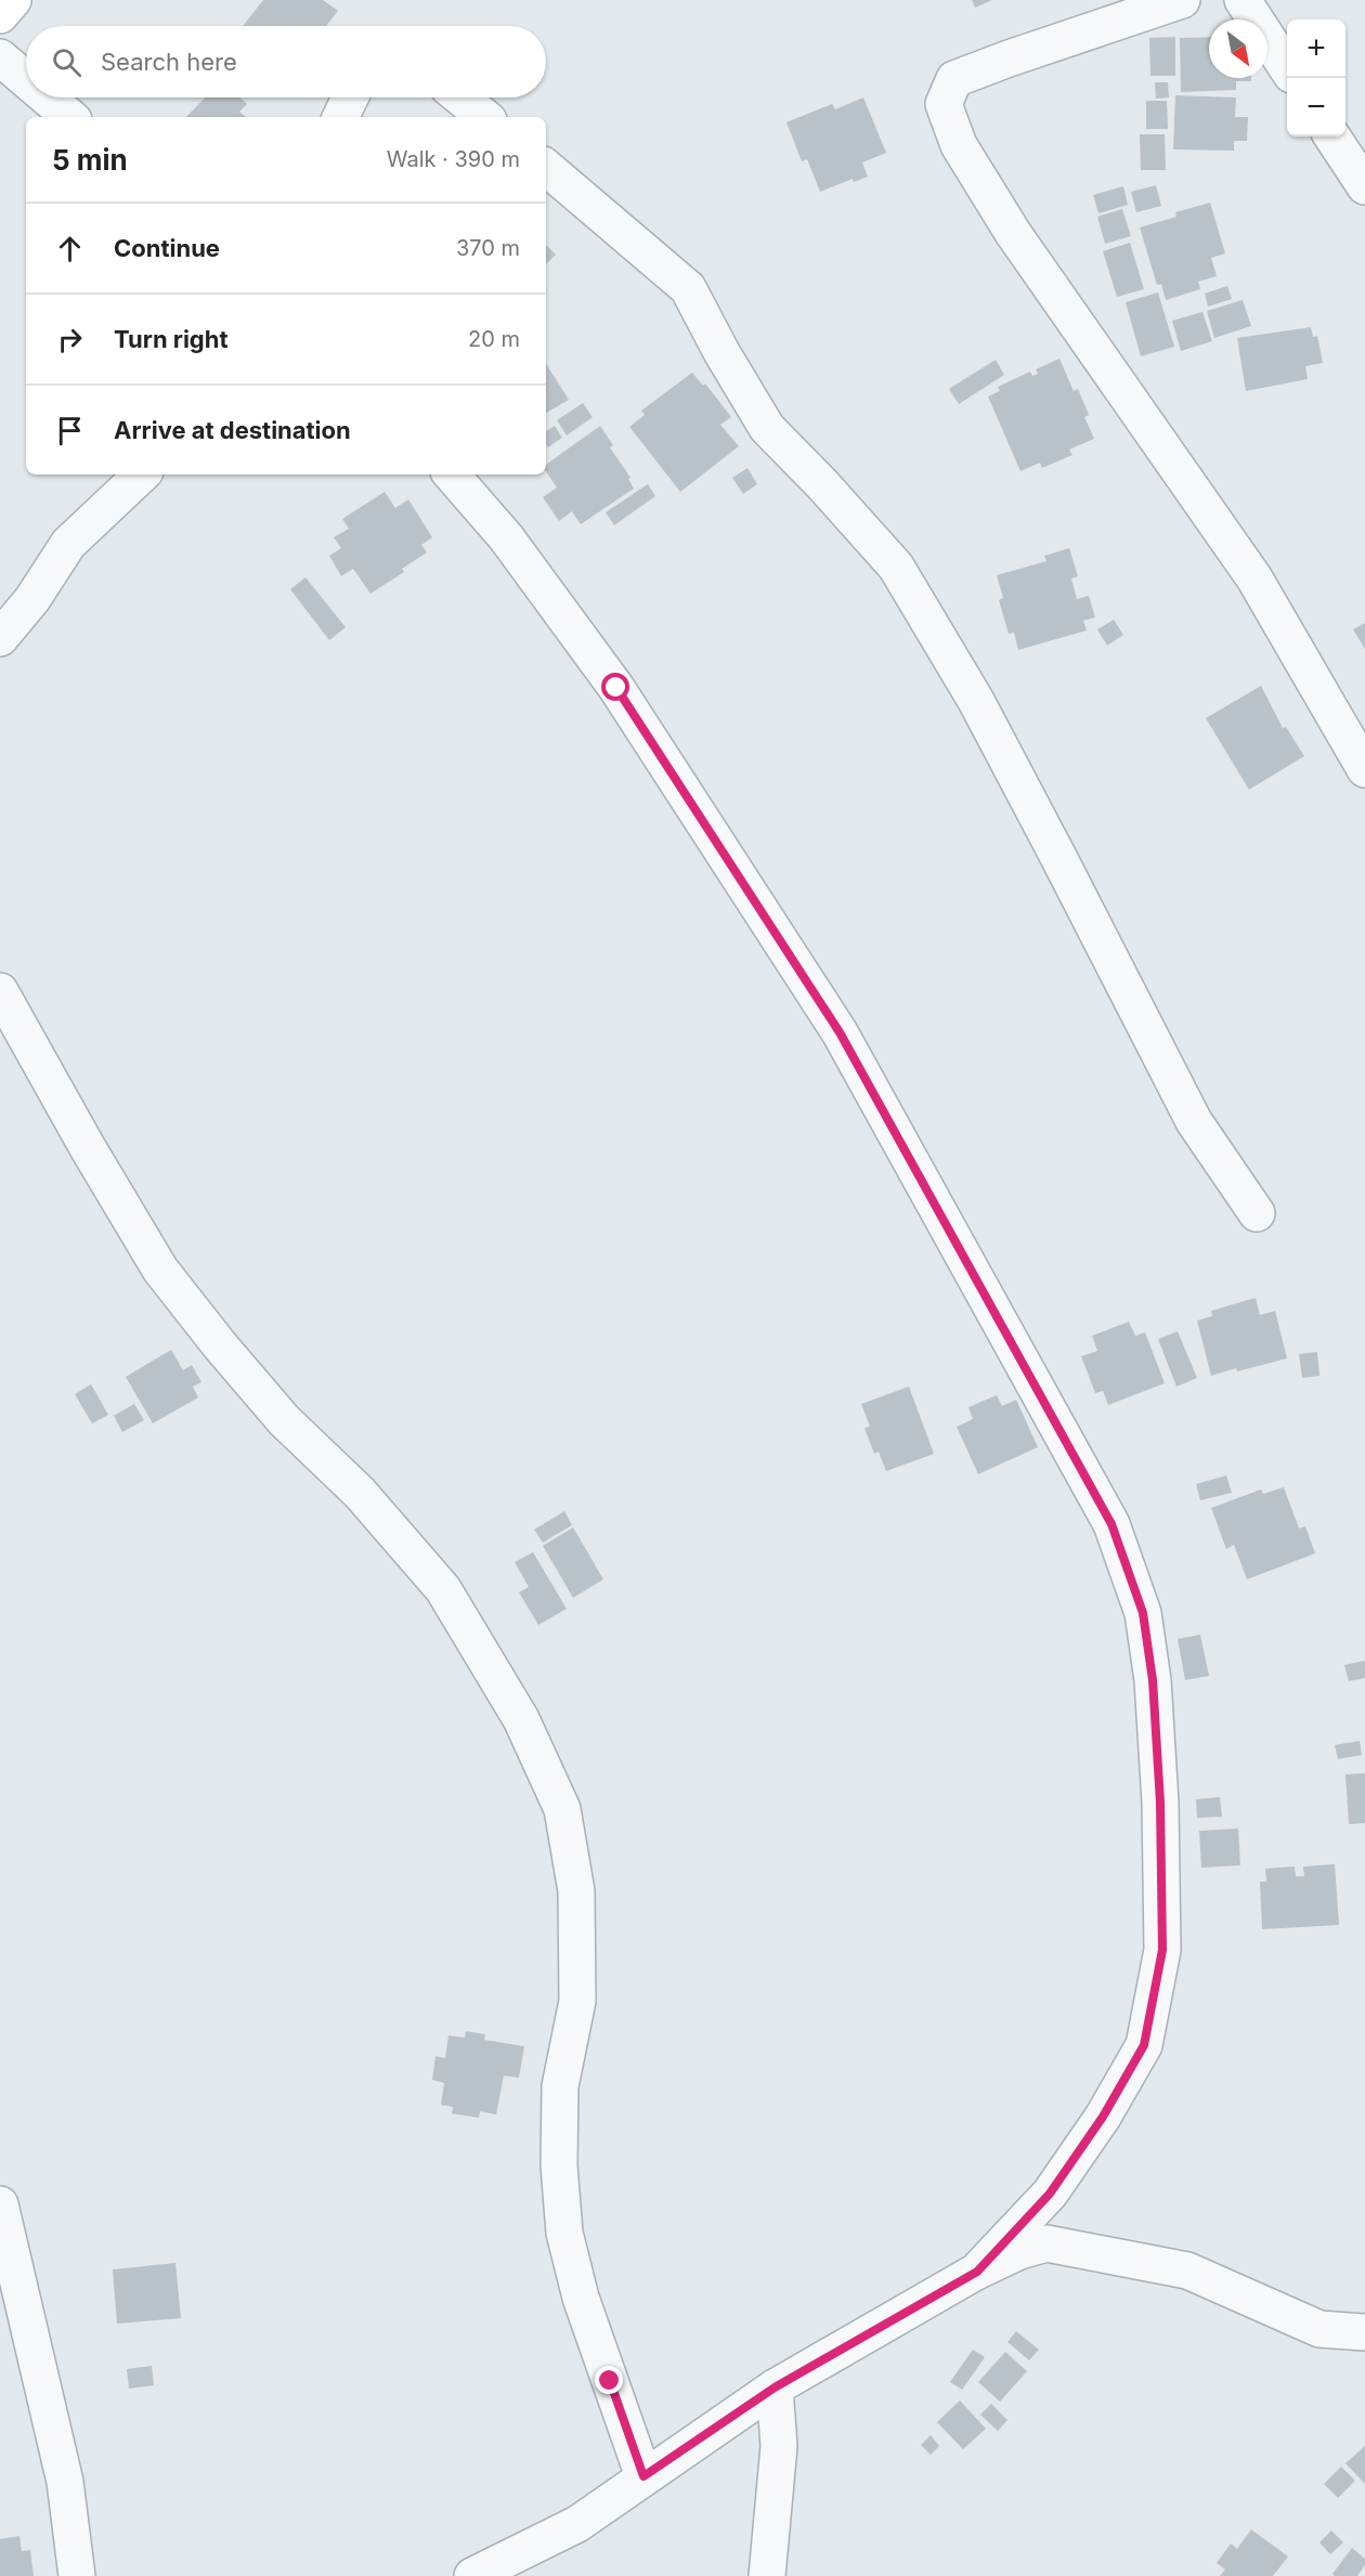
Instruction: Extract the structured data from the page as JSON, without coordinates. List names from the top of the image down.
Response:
{
  "north": "bottom right",
  "page": {
    "map_buttons": ["+", "−"],
    "search": "Search here",
    "heading": ["5 min", "Walk · 390 m"],
    "list": [
      ["Continue", "370 m"],
      ["Turn right", "20 m"],
      "Arrive at destination"
    ]
  }
}
